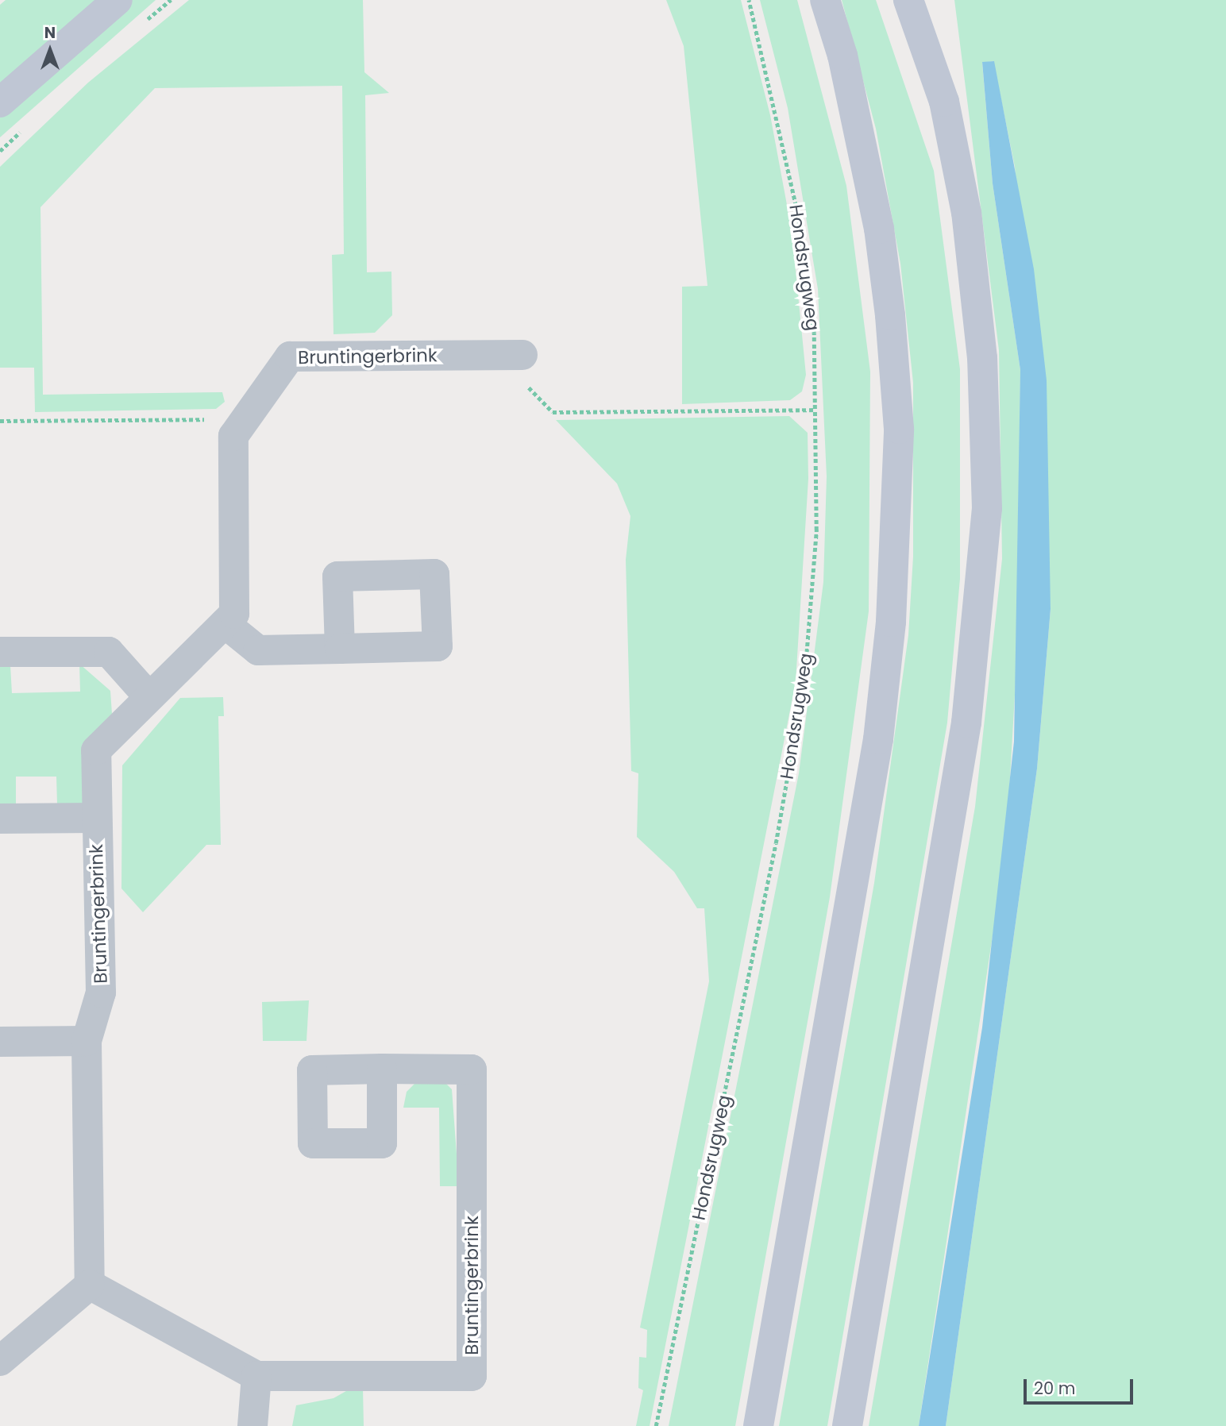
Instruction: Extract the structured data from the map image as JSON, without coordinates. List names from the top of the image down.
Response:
{
  "streets": {
    "street": ["Bruntingerbrink"],
    "path": ["Hondsrugweg"]
  },
  "scale_bar": "20 m",
  "north": "top"
}
